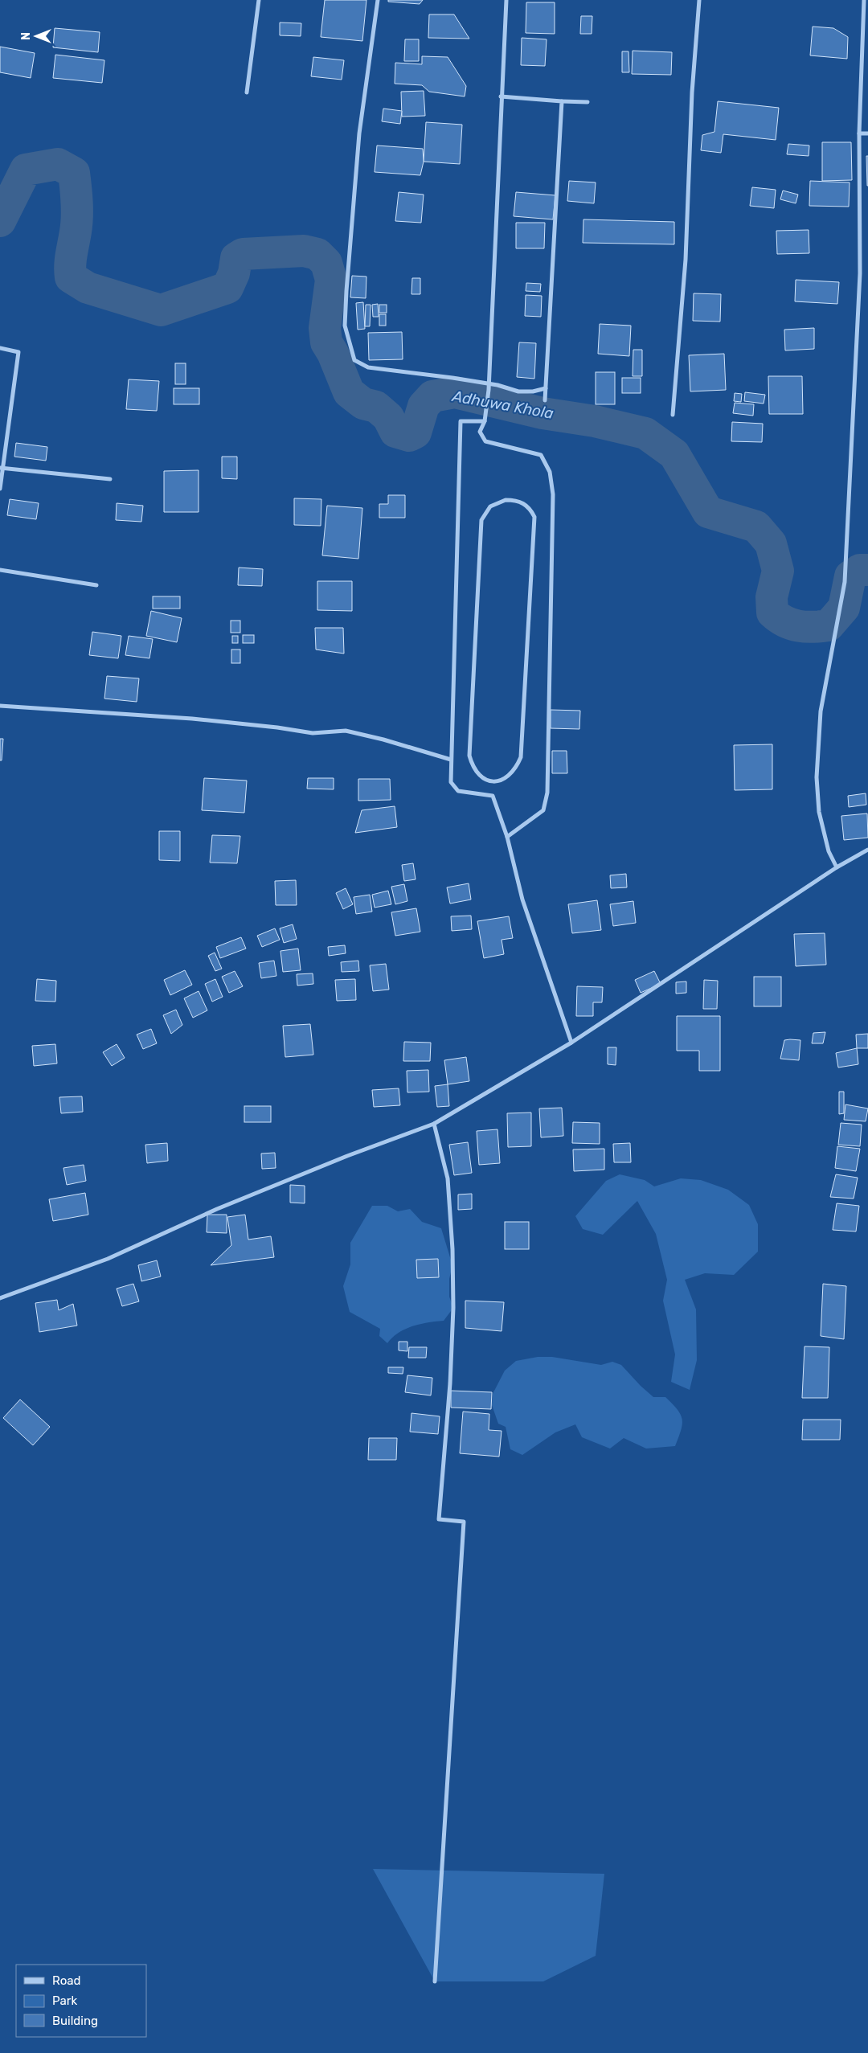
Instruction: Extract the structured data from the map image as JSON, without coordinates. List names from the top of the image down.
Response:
{
  "water": ["Adhuwa Khola"],
  "legend": ["Road", "Park", "Building"],
  "north": "left"
}
